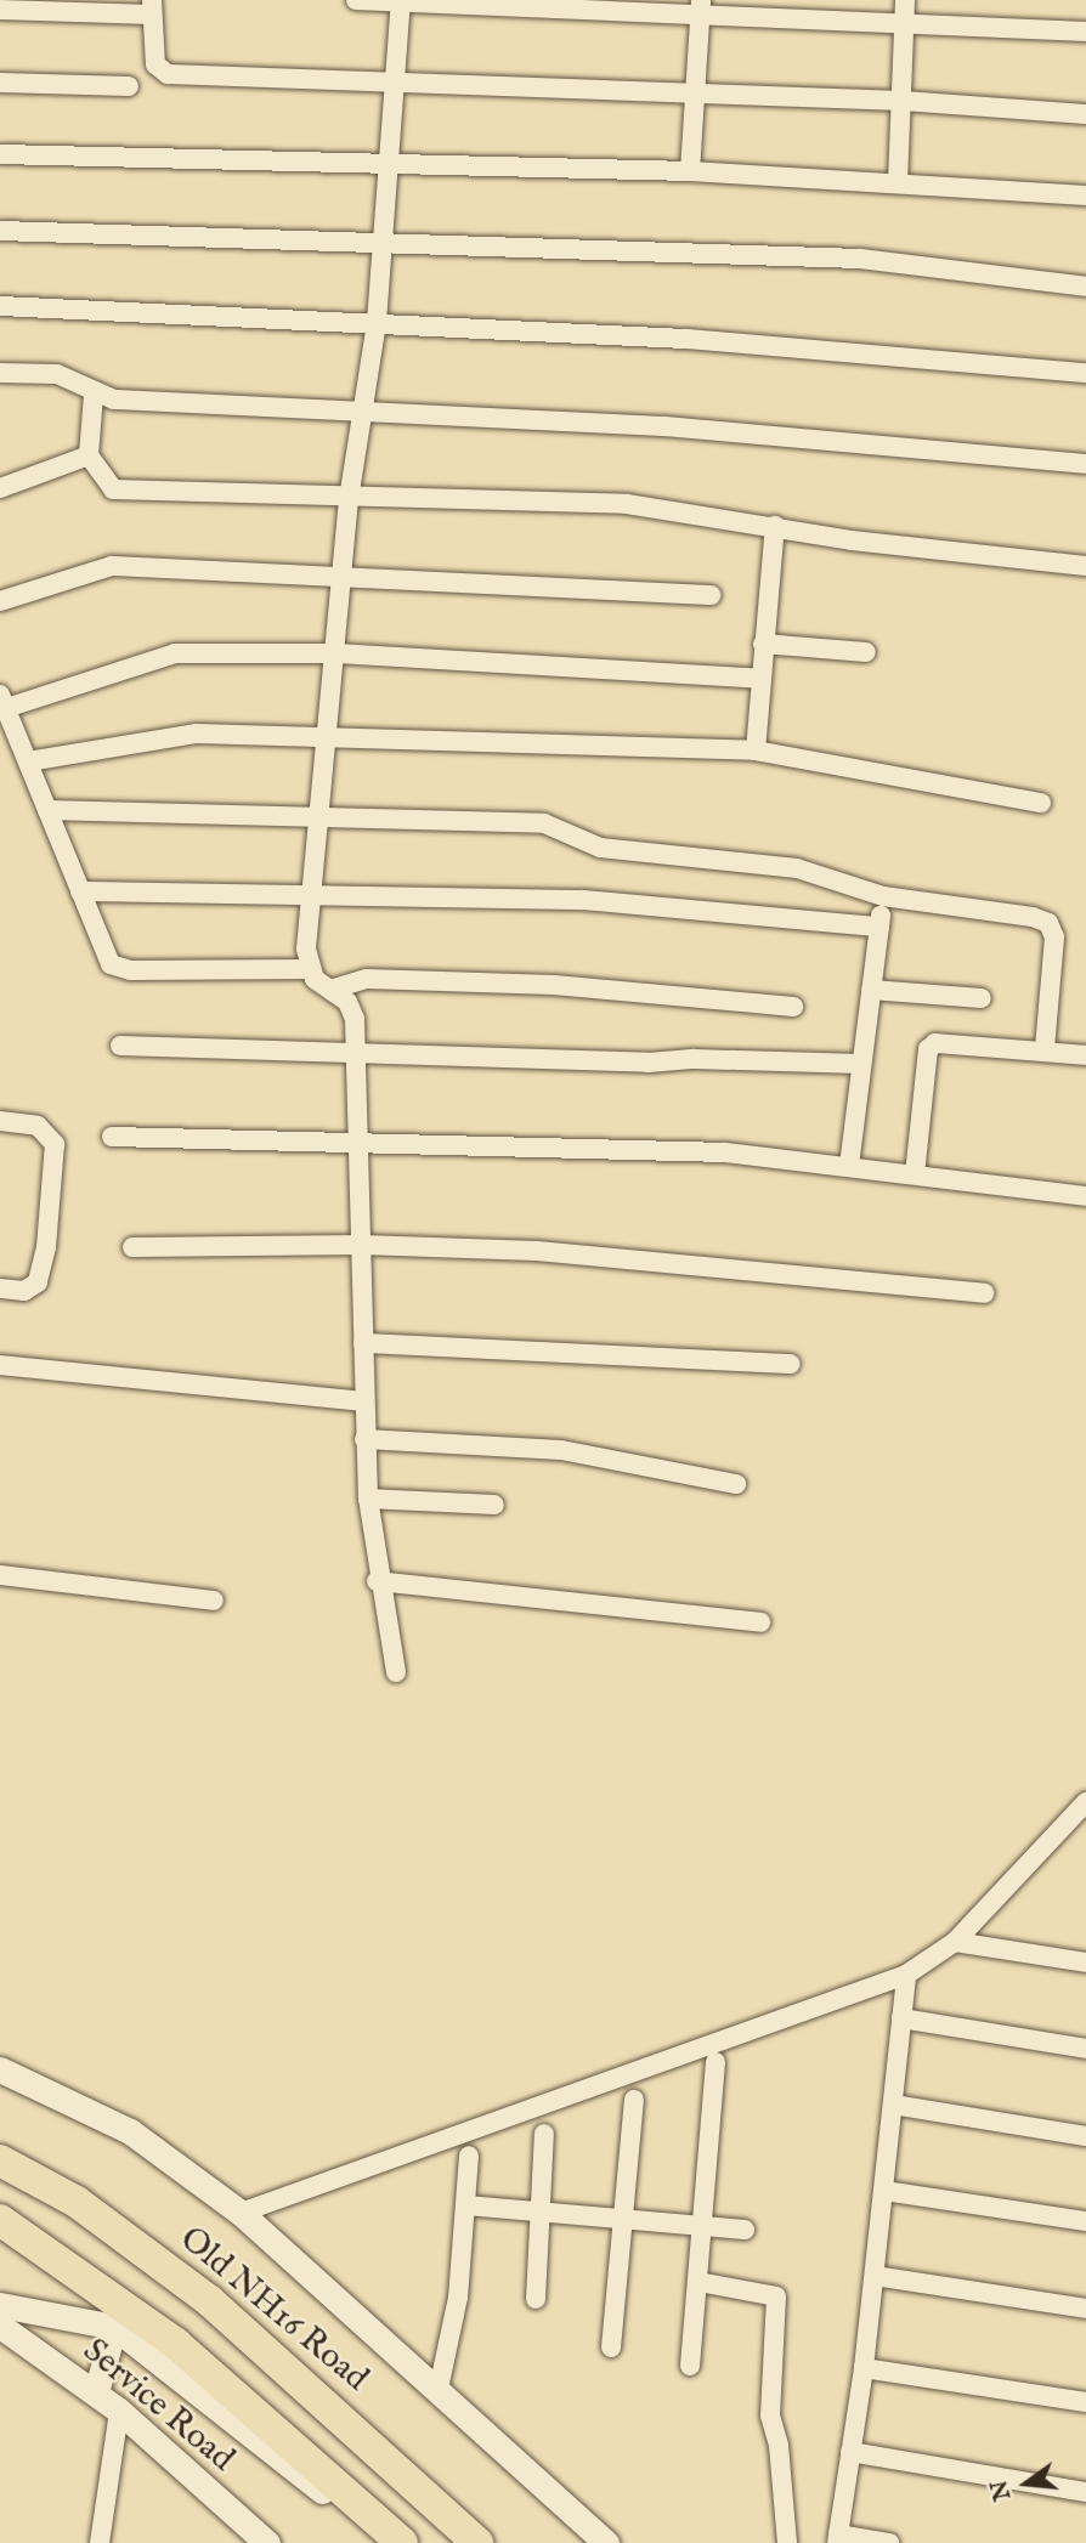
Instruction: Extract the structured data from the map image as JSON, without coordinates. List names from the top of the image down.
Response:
{
  "streets": {
    "main road": ["Old NH16 Road"],
    "street": ["Service Road"]
  },
  "north": "left"
}
